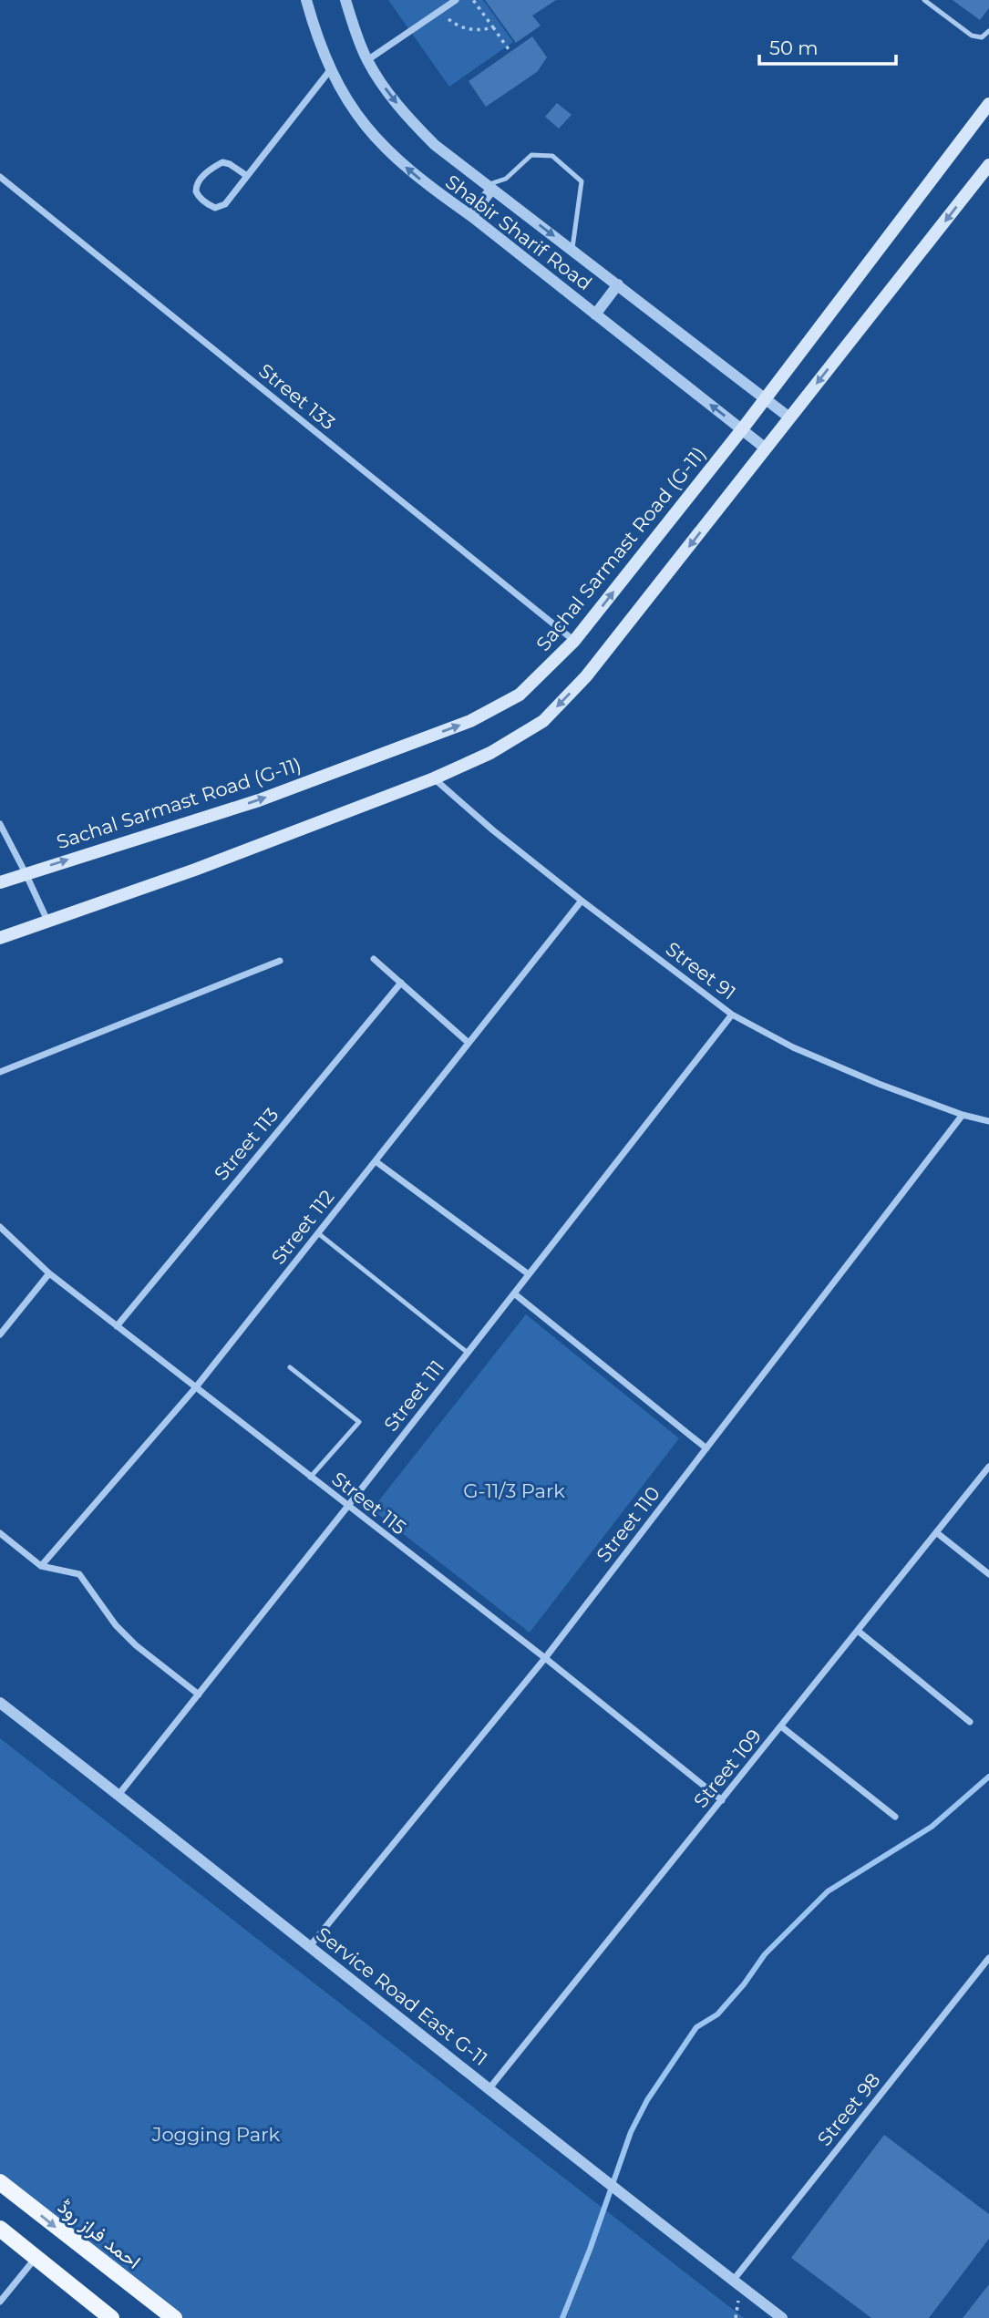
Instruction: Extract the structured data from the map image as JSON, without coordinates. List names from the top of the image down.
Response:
{
  "streets": {
    "main road": ["Sachal Sarmast Road (G-11)", "احمد فراز روڈ"],
    "street": [
      "Shabir Sharif Road",
      "Street 133",
      "Street 91",
      "Street 113",
      "Street 112",
      "Street 111",
      "Street 115",
      "Street 110",
      "Street 109",
      "Service Road East G-11",
      "Street 98"
    ]
  },
  "crossings": [
    ["Shabir Sharif Road", "Sachal Sarmast Road (G-11)"],
    ["Street 133", "Sachal Sarmast Road (G-11)"],
    ["Street 91", "Street 112"],
    ["Street 91", "Street 111"],
    ["Street 91", "Street 110"],
    ["Street 113", "Street 115"],
    ["Street 112", "Street 115"],
    ["Street 111", "Street 115"],
    ["Street 111", "Service Road East G-11"],
    ["Street 115", "Street 110"],
    ["Street 115", "Street 109"],
    ["Street 110", "Service Road East G-11"],
    ["Street 109", "Service Road East G-11"],
    ["Service Road East G-11", "Street 98"]
  ],
  "parks": ["G-11/3 Park", "Jogging Park"],
  "scale_bar": "50 m"
}
